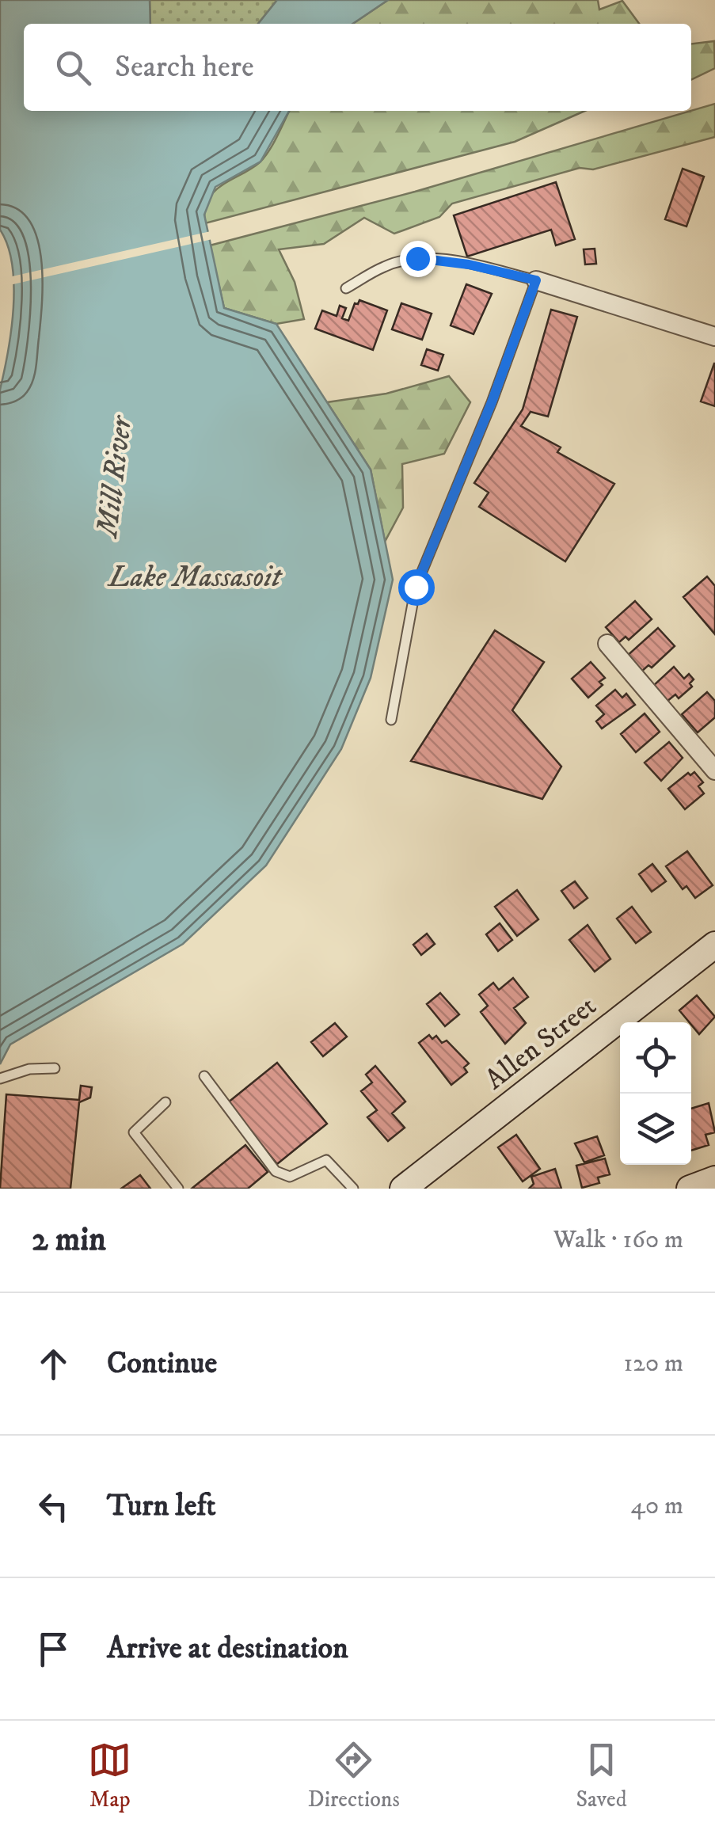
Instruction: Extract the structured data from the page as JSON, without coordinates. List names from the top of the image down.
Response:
{
  "streets": {
    "main road": ["Allen Street"]
  },
  "water": ["Mill River", "Lake Massasoit"],
  "page": {
    "search": "Search here",
    "heading": ["2 min", "Walk · 160 m"],
    "list": [
      ["Continue", "120 m"],
      ["Turn left", "40 m"],
      "Arrive at destination"
    ],
    "nav": ["Map", "Directions", "Saved"]
  }
}
